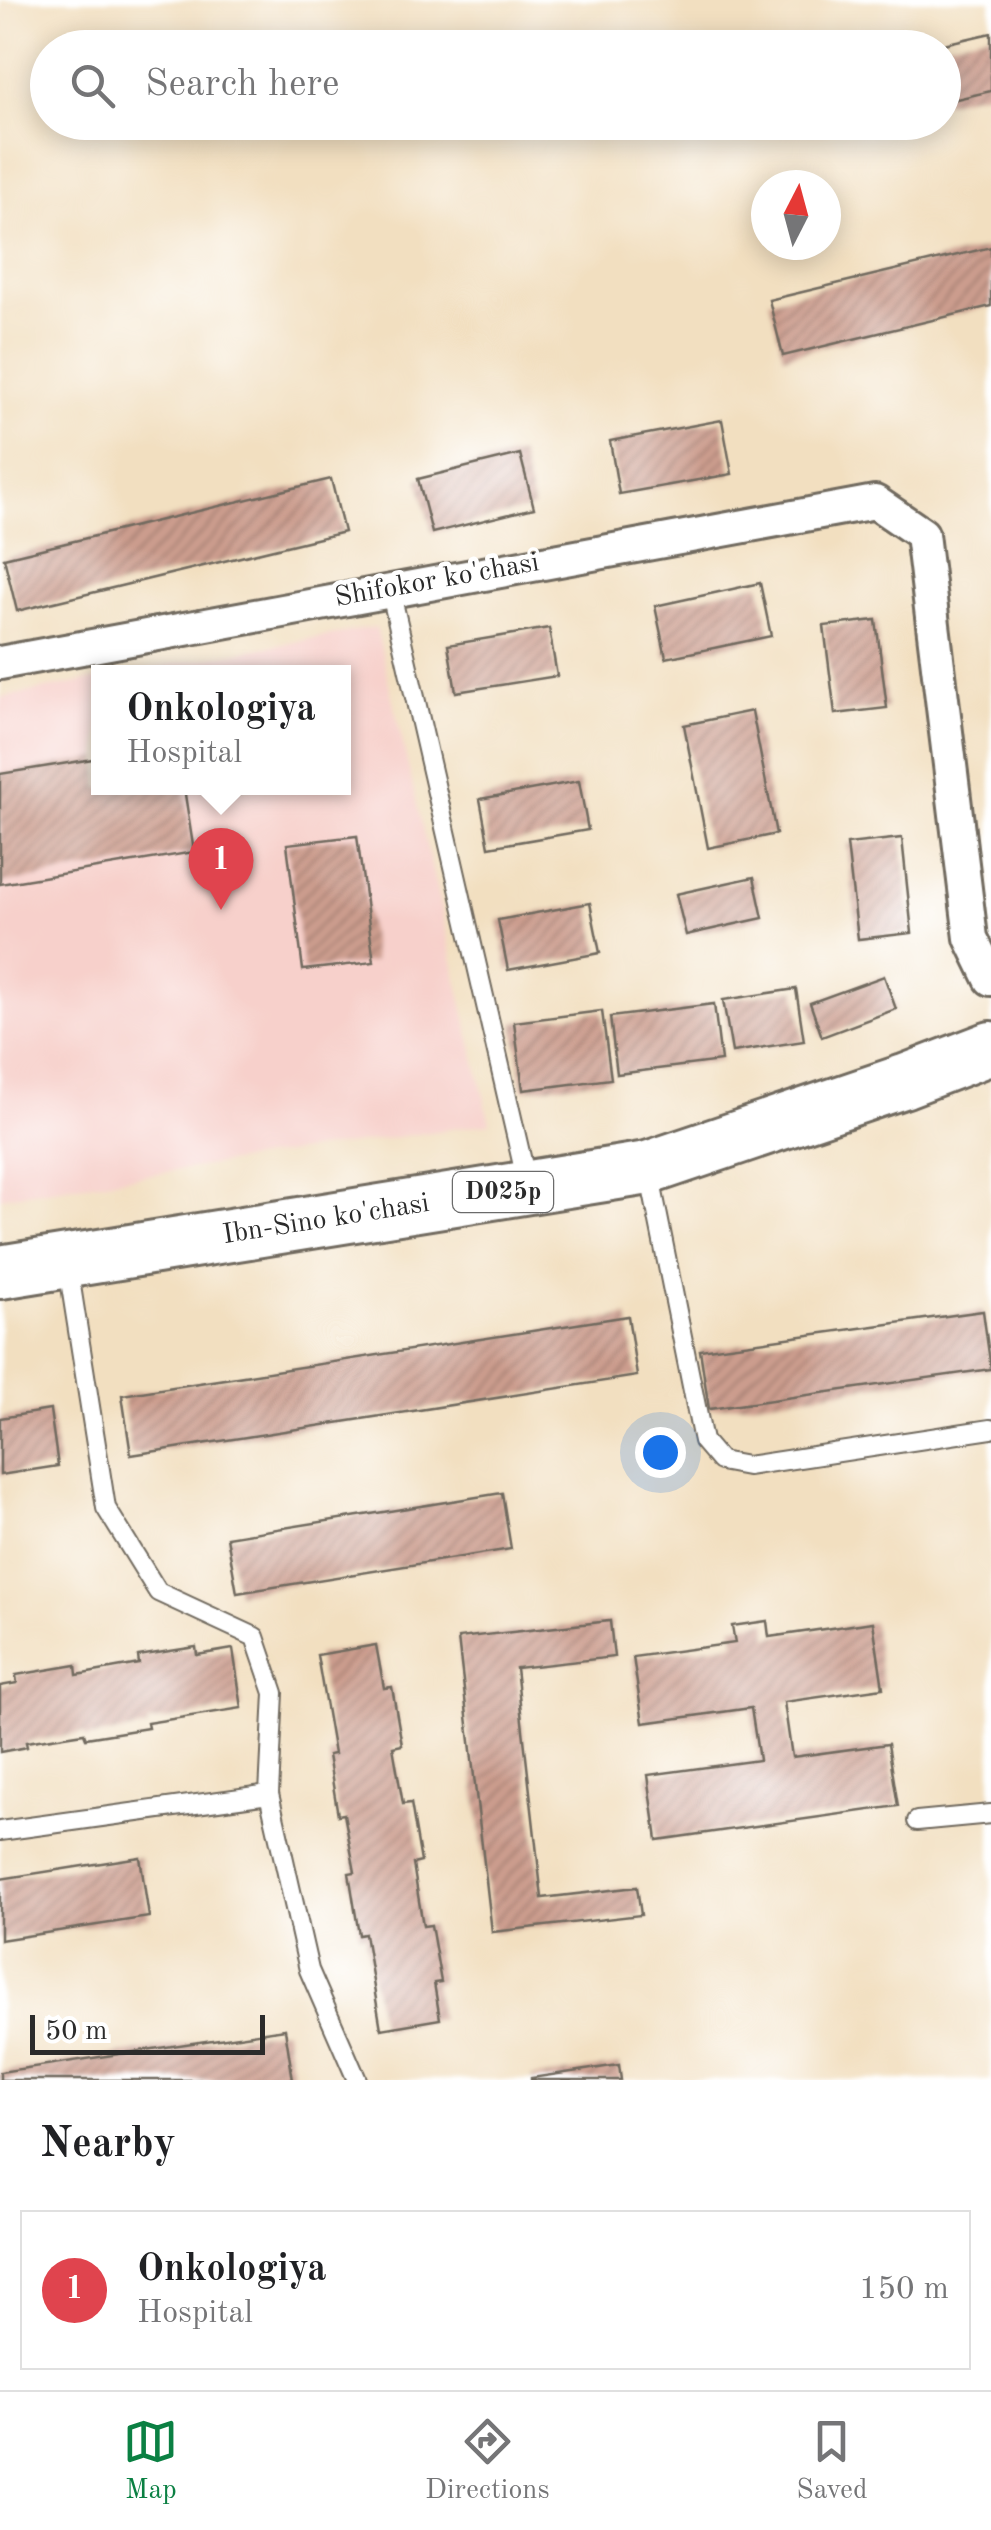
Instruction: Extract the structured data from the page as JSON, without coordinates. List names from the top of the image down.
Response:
{
  "streets": {
    "main road": ["D025p", "Ibn-Sino ko'chasi"],
    "street": ["Shifokor ko'chasi"]
  },
  "scale_bar": "50 m",
  "north": "top",
  "page": {
    "search": "Search here",
    "popup": ["Onkologiya", "Hospital"],
    "pins": "1",
    "scale": "50 m",
    "heading": "Nearby",
    "list": [
      {
        "mark": "1",
        "name": "Onkologiya",
        "note": "Hospital",
        "value": "150 m"
      }
    ],
    "nav": ["Map", "Directions", "Saved"]
  }
}
